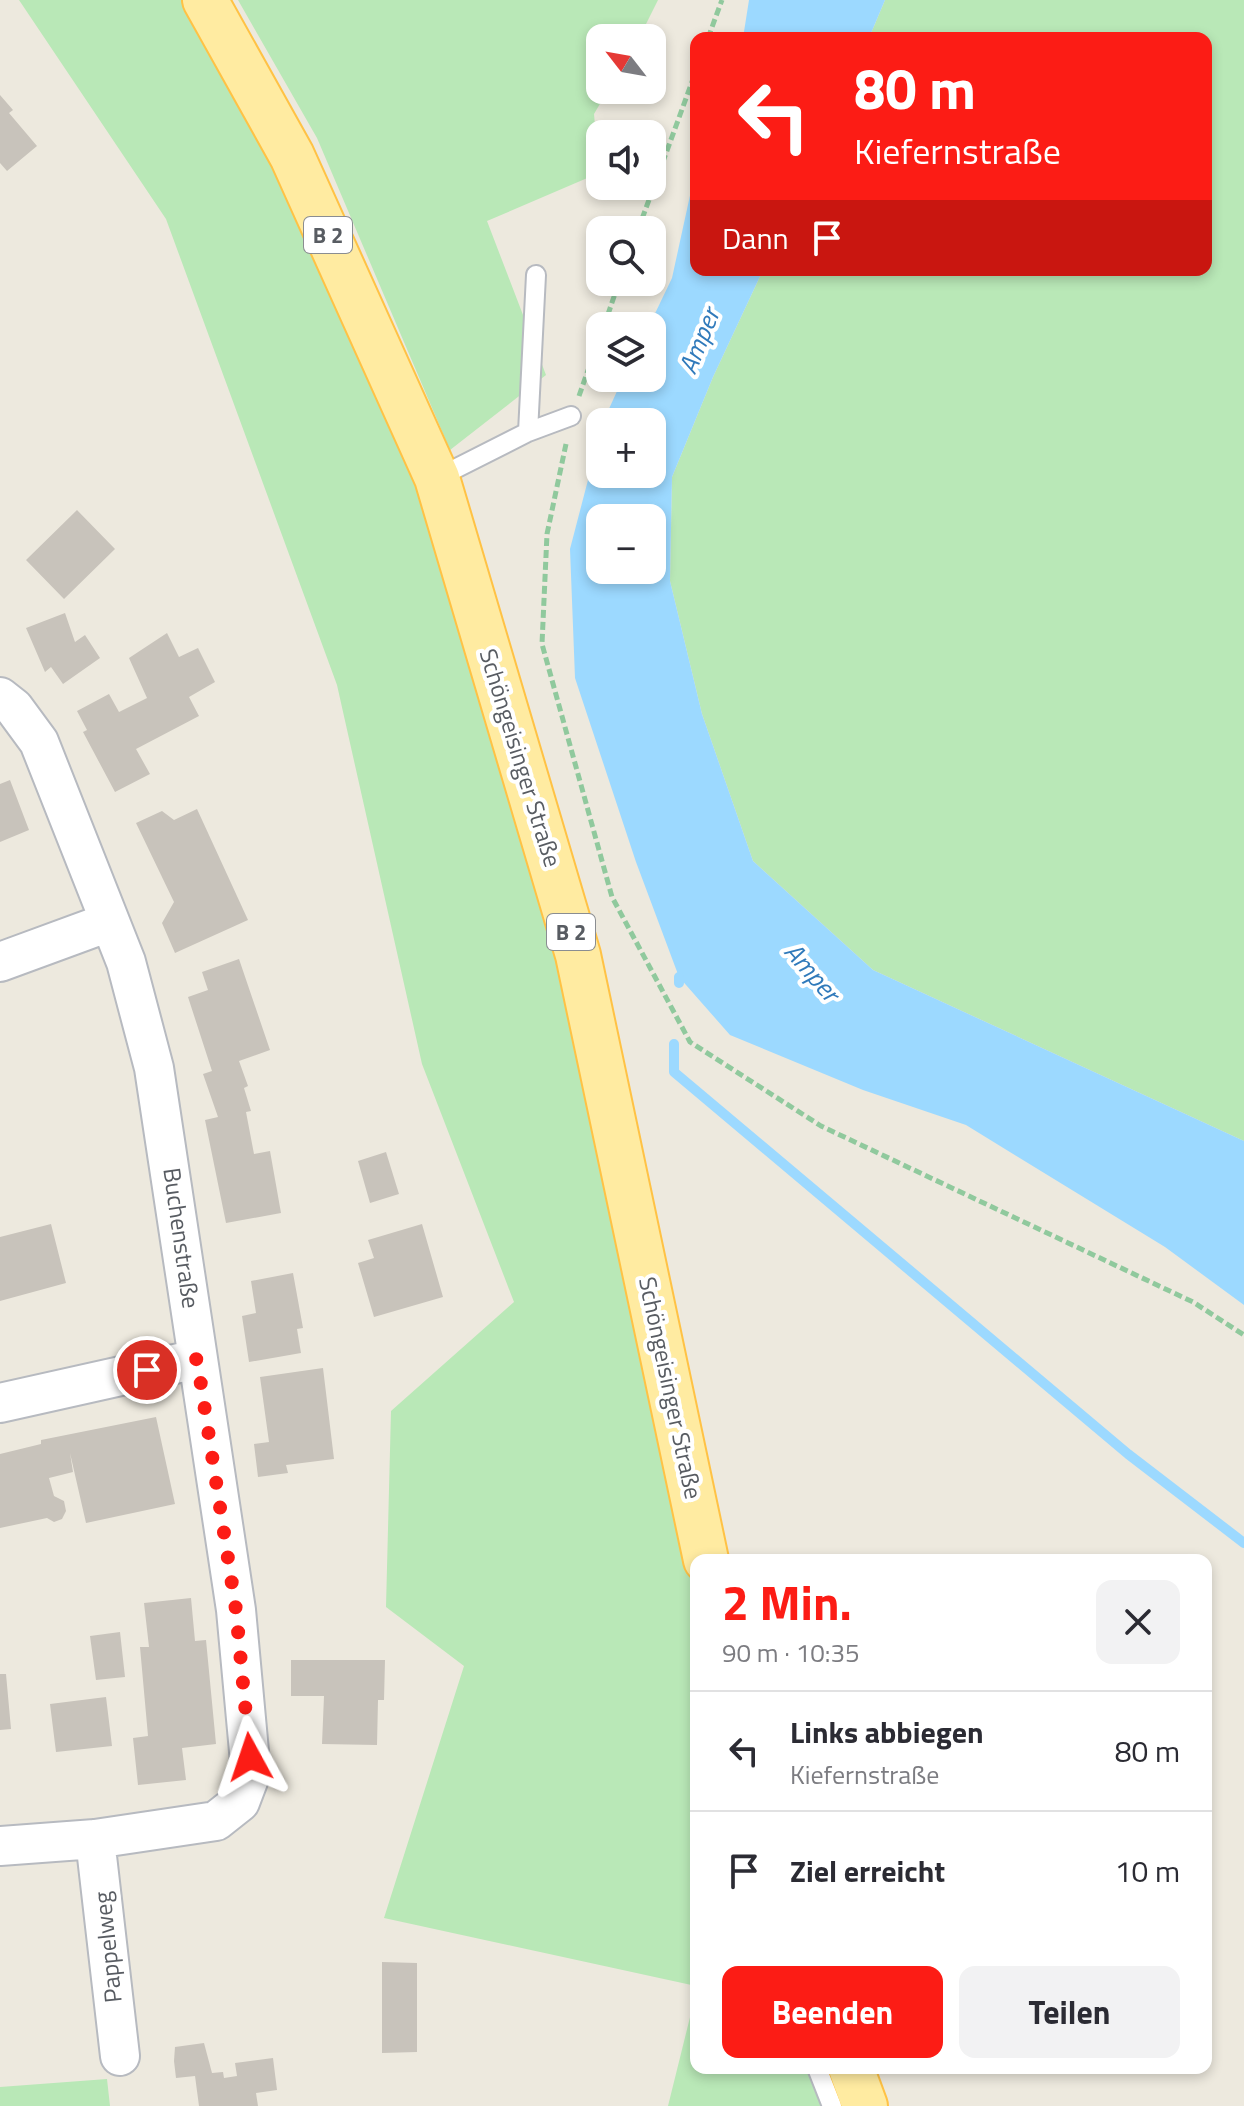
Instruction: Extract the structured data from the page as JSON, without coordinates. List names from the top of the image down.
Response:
{
  "streets": {
    "main road": ["B 2", "Schöngeisinger Straße"],
    "street": ["Buchenstraße", "Pappelweg"]
  },
  "crossings": [
    ["Buchenstraße", "Pappelweg"]
  ],
  "water": ["Amper"],
  "north": "top left",
  "page": {
    "map_buttons": ["+", "−"],
    "turn": ["80 m", "Kiefernstraße"],
    "then": "Dann",
    "heading": ["2 Min.", "90 m · 10:35"],
    "list": [
      {
        "name": "Links abbiegen",
        "note": "Kiefernstraße",
        "value": "80 m"
      },
      {
        "name": "Ziel erreicht",
        "value": "10 m"
      }
    ],
    "buttons": ["Beenden", "Teilen"]
  }
}
